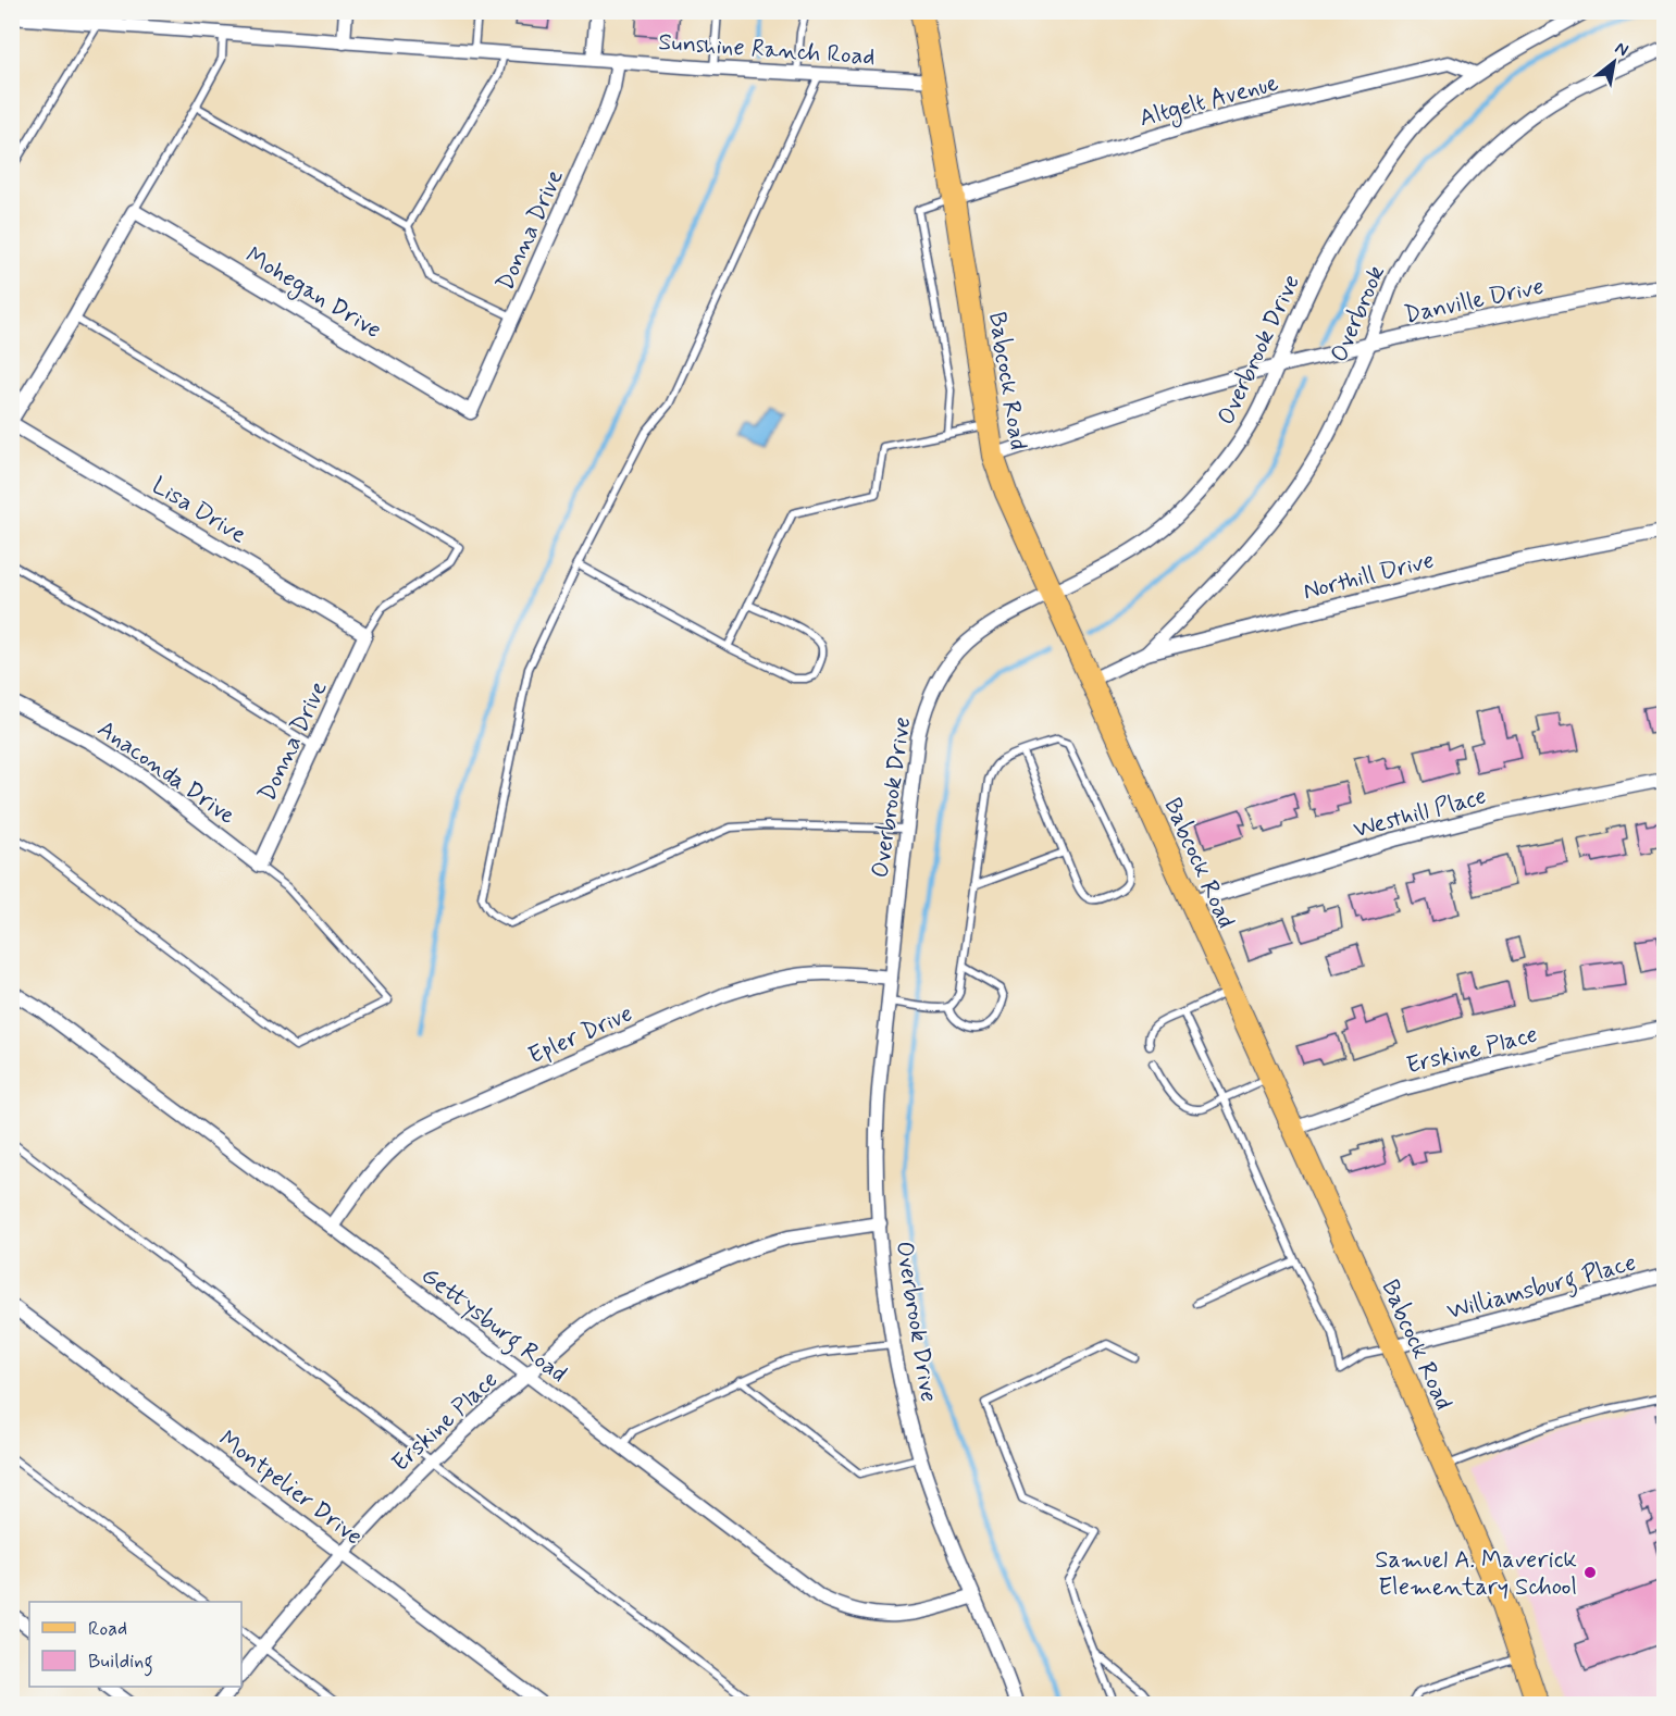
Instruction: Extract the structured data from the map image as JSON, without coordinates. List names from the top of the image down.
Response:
{
  "streets": {
    "main road": ["Babcock Road"],
    "street": [
      "Sunshine Ranch Road",
      "Altgelt Avenue",
      "Donna Drive",
      "Mohegan Drive",
      "Danville Drive",
      "Overbrook",
      "Overbrook Drive",
      "Lisa Drive",
      "Northill Drive",
      "Anaconda Drive",
      "Westhill Place",
      "Epler Drive",
      "Erskine Place",
      "Williamsburg Place",
      "Gettysburg Road",
      "Montpelier Drive"
    ]
  },
  "crossings": [
    ["Sunshine Ranch Road", "Donna Drive"],
    ["Sunshine Ranch Road", "Babcock Road"],
    ["Altgelt Avenue", "Overbrook Drive"],
    ["Altgelt Avenue", "Babcock Road"],
    ["Donna Drive", "Mohegan Drive"],
    ["Donna Drive", "Lisa Drive"],
    ["Donna Drive", "Anaconda Drive"],
    ["Danville Drive", "Overbrook"],
    ["Danville Drive", "Overbrook Drive"],
    ["Danville Drive", "Babcock Road"],
    ["Overbrook", "Northill Drive"],
    ["Overbrook Drive", "Babcock Road"],
    ["Overbrook Drive", "Epler Drive"],
    ["Overbrook Drive", "Erskine Place"],
    ["Overbrook Drive", "Gettysburg Road"],
    ["Babcock Road", "Northill Drive"],
    ["Babcock Road", "Westhill Place"],
    ["Babcock Road", "Erskine Place"],
    ["Babcock Road", "Williamsburg Place"],
    ["Epler Drive", "Gettysburg Road"],
    ["Erskine Place", "Gettysburg Road"],
    ["Erskine Place", "Montpelier Drive"]
  ],
  "places": ["Samuel A. Maverick Elementary School"],
  "legend": ["Road", "Building"],
  "north": "top right"
}
